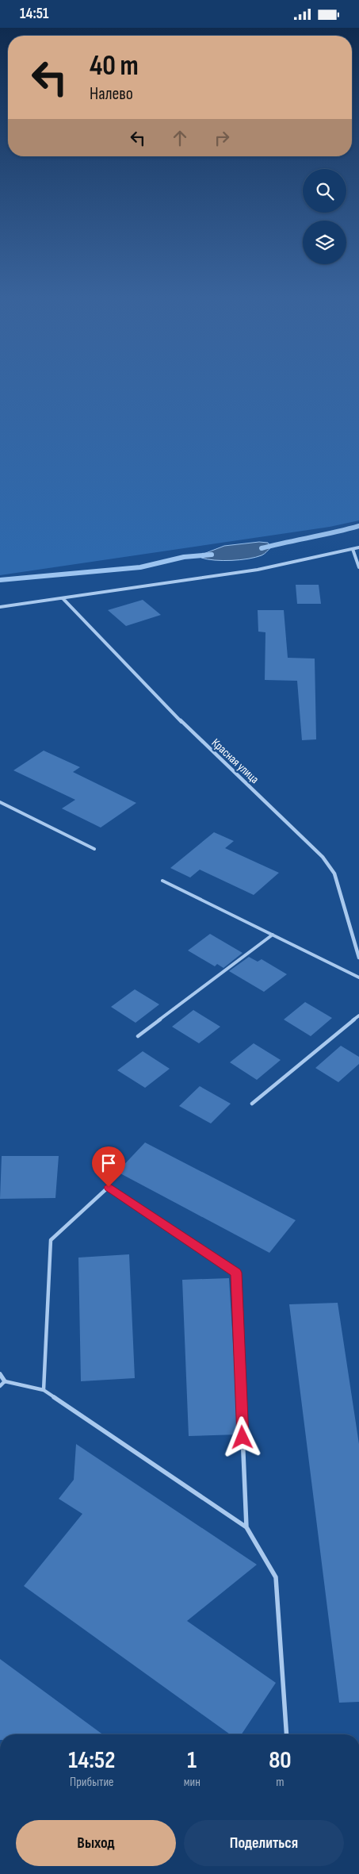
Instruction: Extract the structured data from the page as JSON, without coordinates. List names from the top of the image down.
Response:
{
  "streets": {
    "street": ["Красная улица"]
  },
  "page": {
    "status": "14:51",
    "turn": ["40 m", "Налево"],
    "eta": [
      "14:52",
      "Прибытие",
      "1",
      "мин",
      "80",
      "m"
    ],
    "buttons": ["Выход", "Поделиться"]
  }
}
